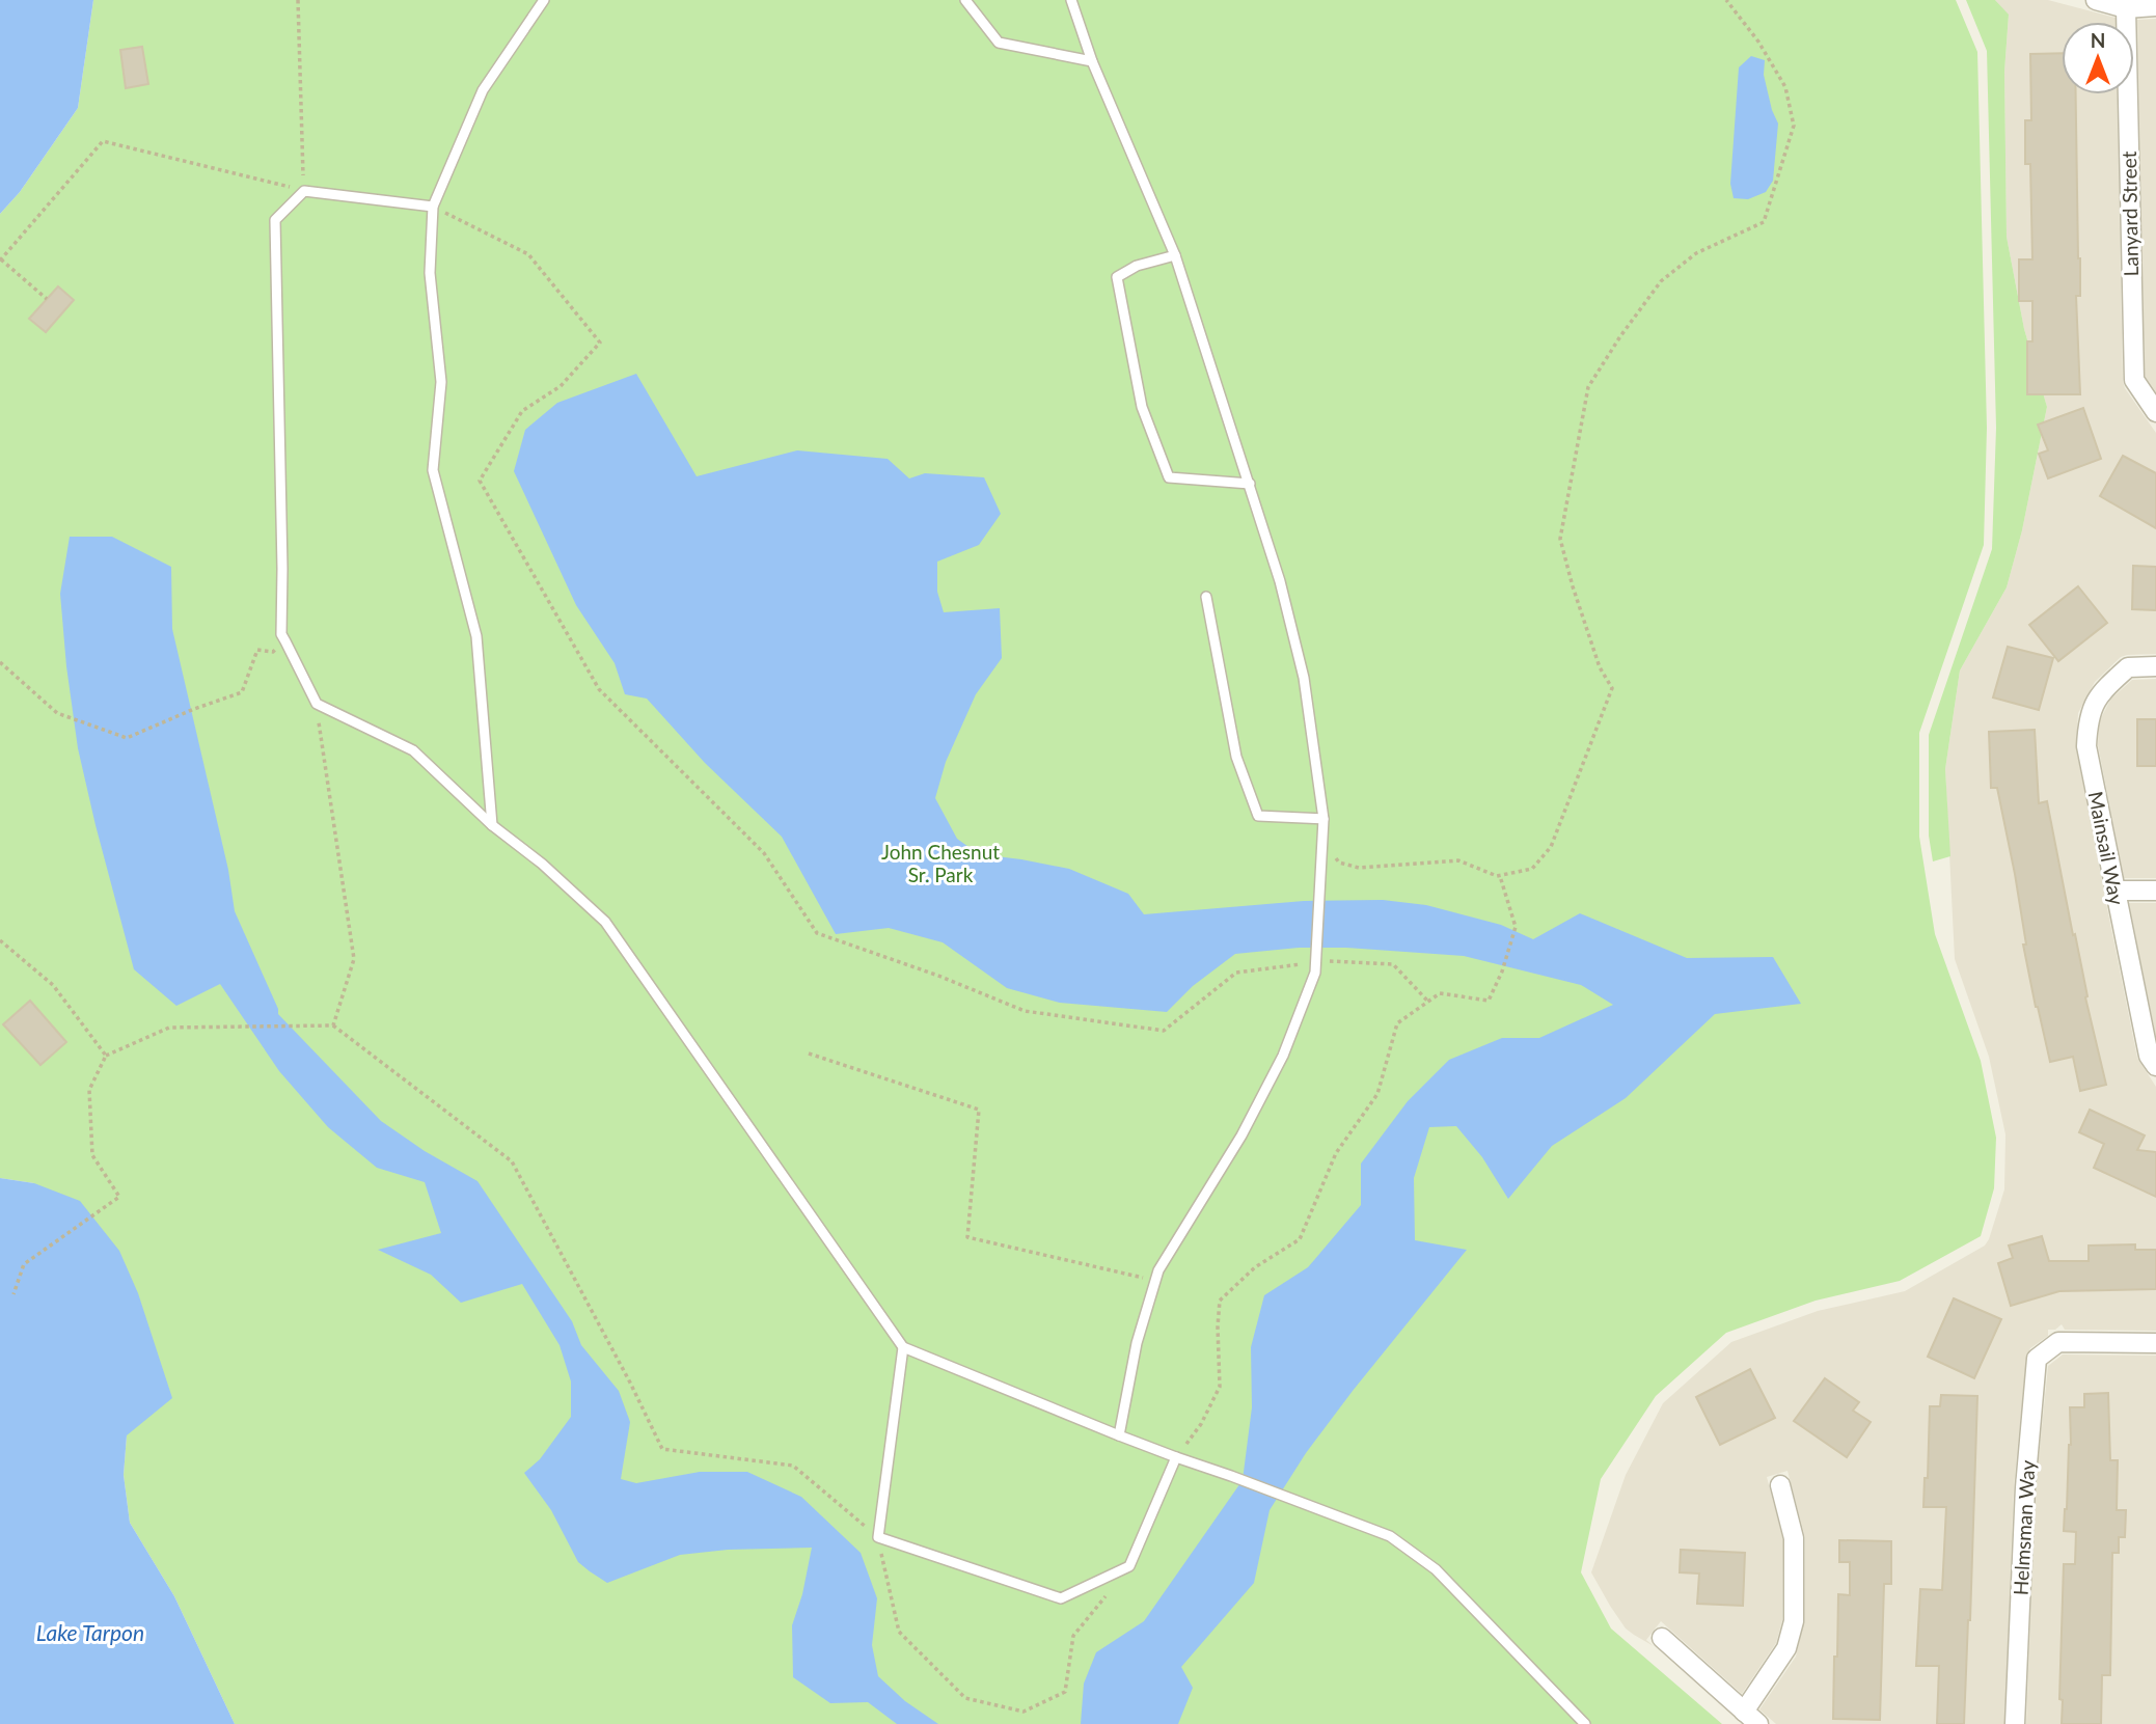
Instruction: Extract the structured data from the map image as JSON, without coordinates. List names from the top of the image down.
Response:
{
  "streets": {
    "street": ["Lanyard Street", "Mainsail Way", "Helmsman Way"]
  },
  "water": ["Lake Tarpon"],
  "parks": ["John Chesnut Sr. Park"],
  "north": "top"
}
